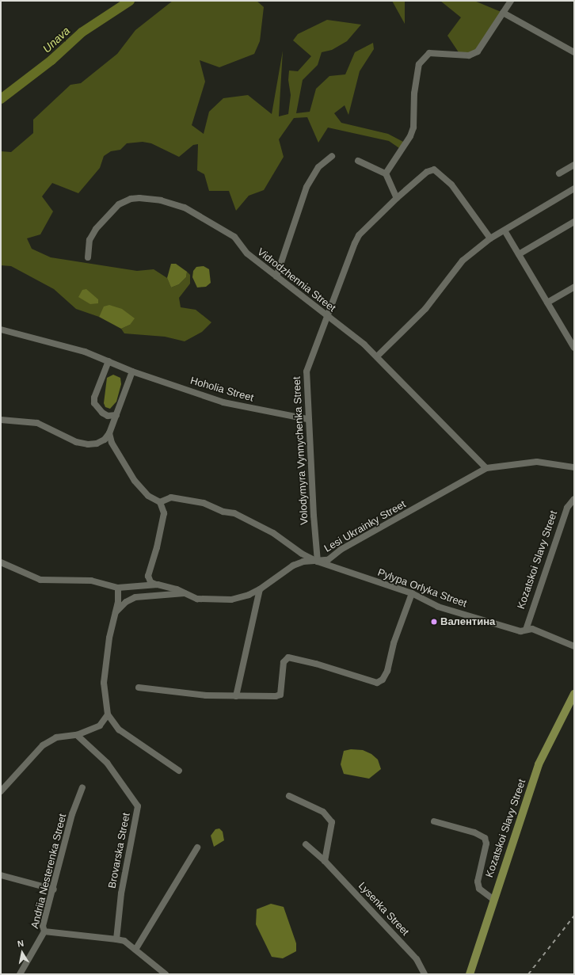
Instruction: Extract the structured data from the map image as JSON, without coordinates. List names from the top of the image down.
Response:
{
  "streets": {
    "main road": ["Kozatskoi Slavy Street"],
    "street": [
      "Vidrodzhennia Street",
      "Hoholia Street",
      "Volodymyra Vynnychenka Street",
      "Lesi Ukrainky Street",
      "Pylypa Orlyka Street",
      "Brovarska Street",
      "Andriia Nesterenka Street",
      "Lysenka Street"
    ]
  },
  "crossings": [
    ["Vidrodzhennia Street", "Volodymyra Vynnychenka Street"],
    ["Vidrodzhennia Street", "Lesi Ukrainky Street"],
    ["Hoholia Street", "Volodymyra Vynnychenka Street"],
    ["Volodymyra Vynnychenka Street", "Lesi Ukrainky Street"],
    ["Volodymyra Vynnychenka Street", "Pylypa Orlyka Street"],
    ["Lesi Ukrainky Street", "Pylypa Orlyka Street"],
    ["Kozatskoi Slavy Street", "Pylypa Orlyka Street"]
  ],
  "water": ["Unava"],
  "places": ["Валентина"],
  "north": "top"
}
